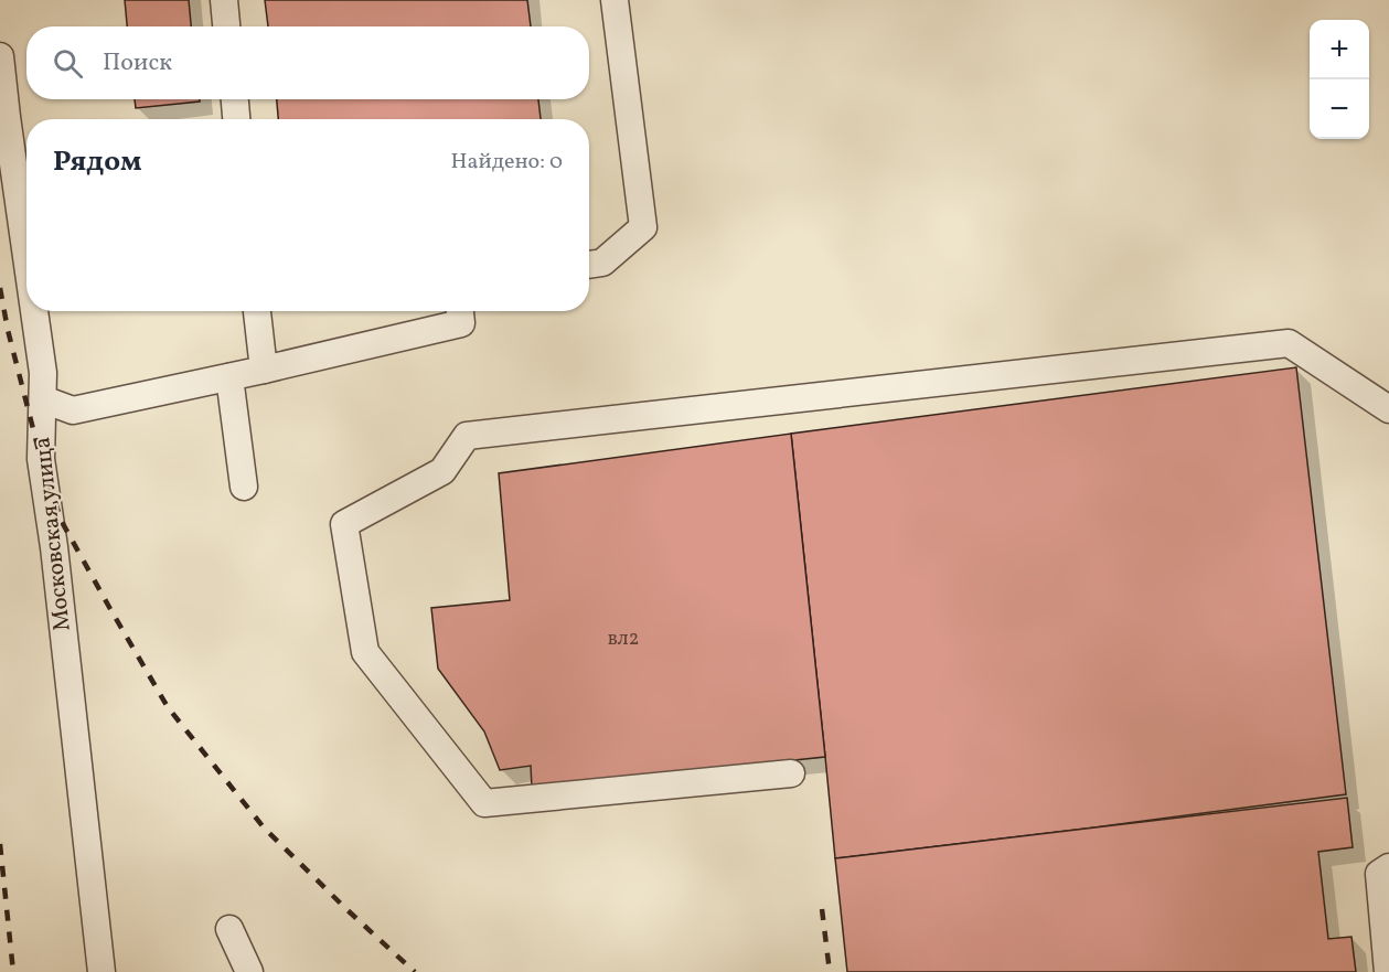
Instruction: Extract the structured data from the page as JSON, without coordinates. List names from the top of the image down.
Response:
{
  "streets": {
    "street": ["Московская улица"]
  },
  "house_numbers": ["вл2"],
  "page": {
    "map_buttons": ["+", "−"],
    "search": "Поиск",
    "heading": ["Рядом", "Найдено: 0"]
  }
}
